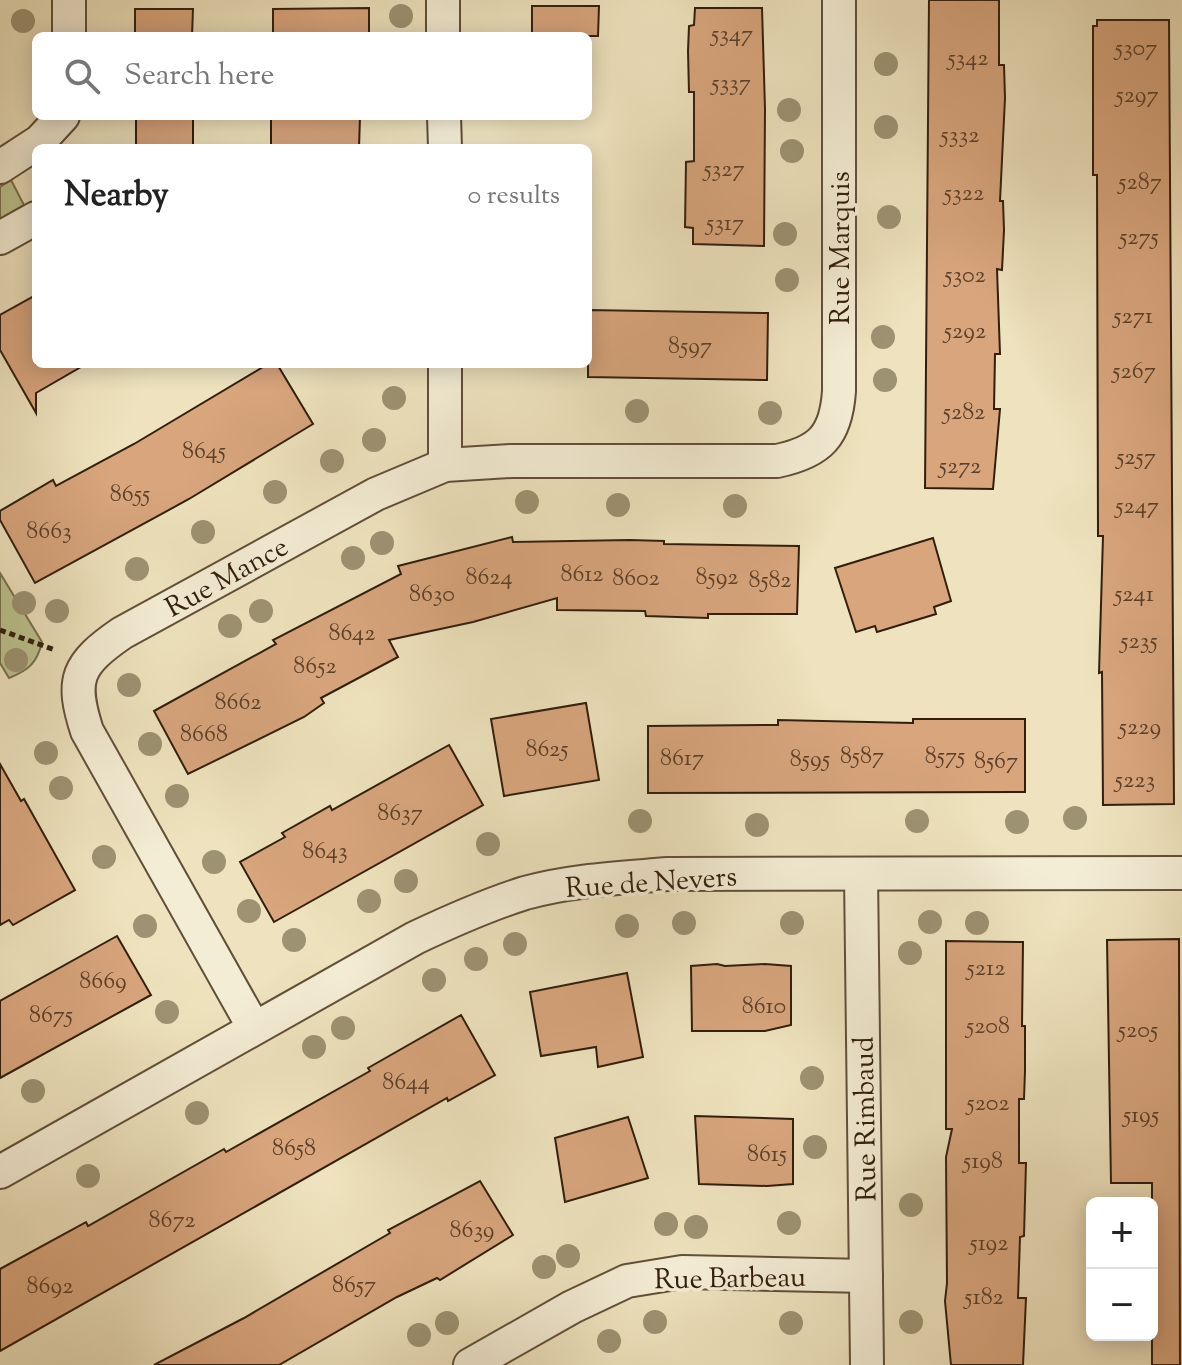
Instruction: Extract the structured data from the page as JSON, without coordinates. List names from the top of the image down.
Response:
{
  "streets": {
    "street": [
      "Rue Marquis",
      "Rue Mance",
      "Rue de Nevers",
      "Rue Rimbaud",
      "Rue Barbeau"
    ]
  },
  "crossings": [
    ["Rue Marquis", "Rue Mance"],
    ["Rue de Nevers", "Rue Rimbaud"],
    ["Rue Rimbaud", "Rue Barbeau"]
  ],
  "house_numbers": [
    "5347",
    "5307",
    "5342",
    "5337",
    "5297",
    "5332",
    "5327",
    "5287",
    "5322",
    "5317",
    "5275",
    "5302",
    "5271",
    "5292",
    "8597",
    "5267",
    "5282",
    "8645",
    "5257",
    "5272",
    "8655",
    "5247",
    "8663",
    "8612",
    "8624",
    "8592",
    "8602",
    "8582",
    "8630",
    "5241",
    "8642",
    "5235",
    "8652",
    "8662",
    "5229",
    "8668",
    "8625",
    "8587",
    "8575",
    "8617",
    "8595",
    "8567",
    "5223",
    "8637",
    "8643",
    "5212",
    "8669",
    "8610",
    "8675",
    "5208",
    "5205",
    "8644",
    "5202",
    "5195",
    "8658",
    "8615",
    "5198",
    "8672",
    "8639",
    "5192",
    "8657",
    "8692",
    "5182"
  ],
  "page": {
    "search": "Search here",
    "heading": ["Nearby", "0 results"],
    "map_buttons": ["+", "−"]
  }
}
